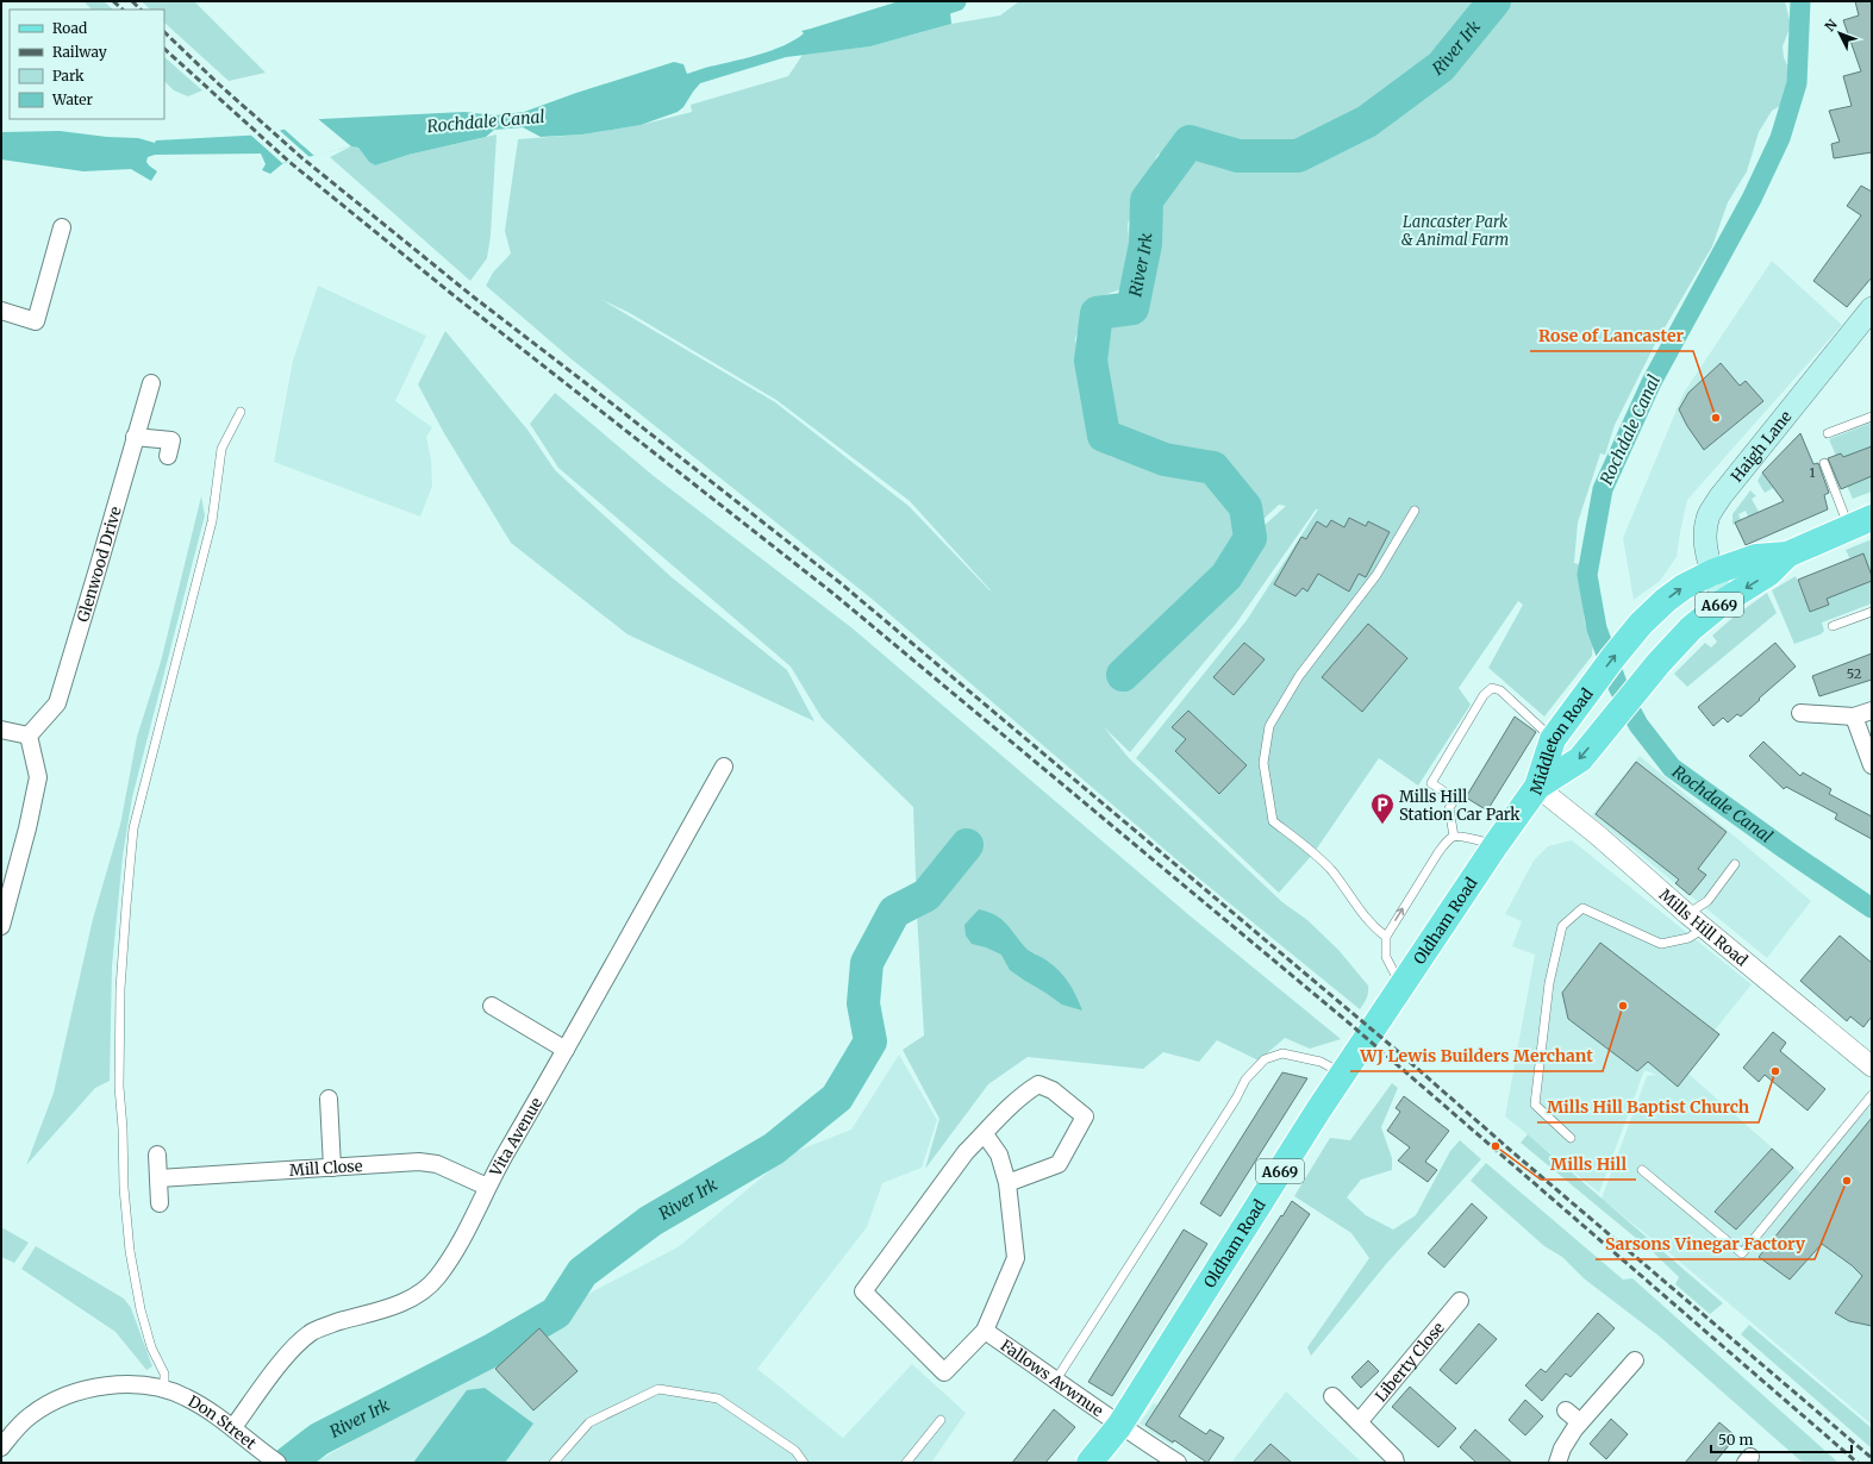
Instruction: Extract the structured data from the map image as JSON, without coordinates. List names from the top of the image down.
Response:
{
  "streets": {
    "main road": [
      "Haigh Lane",
      "A669",
      "Middleton Road",
      "Oldham Road"
    ],
    "street": [
      "Glenwood Drive",
      "Mills Hill Road",
      "Vita Avenue",
      "Mill Close",
      "Liberty Close",
      "Fallows Avwnue",
      "Don Street"
    ]
  },
  "crossings": [
    ["Haigh Lane", "Middleton Road"],
    ["Middleton Road", "Oldham Road"],
    ["Middleton Road", "Mills Hill Road"],
    ["Oldham Road", "Mills Hill Road"],
    ["Oldham Road", "Fallows Avwnue"],
    ["Vita Avenue", "Mill Close"],
    ["Vita Avenue", "Don Street"]
  ],
  "water": ["River Irk", "Rochdale Canal"],
  "parks": ["Lancaster Park & Animal Farm"],
  "places": {
    "other": [
      "Rose of Lancaster",
      "WJ Lewis Builders Merchant",
      "Mills Hill Baptist Church",
      "Mills Hill",
      "Sarsons Vinegar Factory"
    ],
    "parking": ["Mills Hill Station Car Park"]
  },
  "house_numbers": ["1", "52"],
  "legend": [
    "Road",
    "Railway",
    "Park",
    "Water"
  ],
  "scale_bar": "50 m",
  "north": "top left"
}
